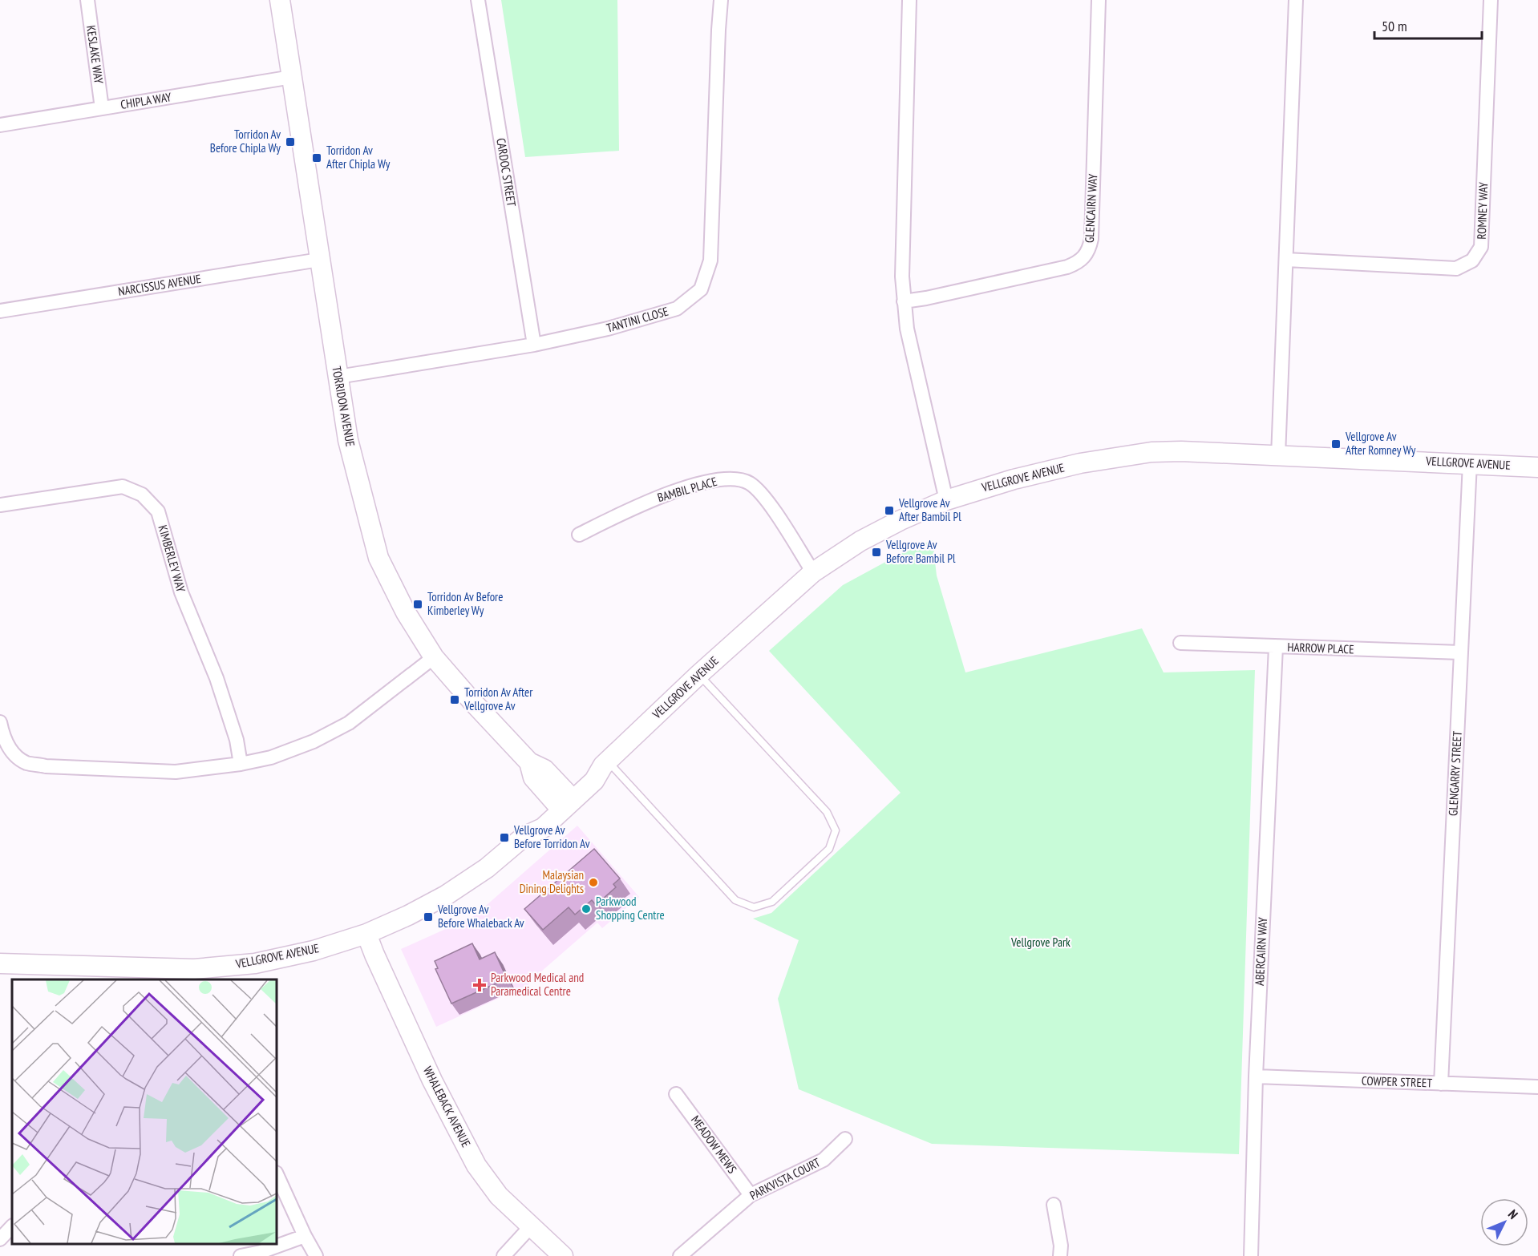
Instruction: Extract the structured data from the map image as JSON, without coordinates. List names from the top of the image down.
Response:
{
  "streets": {
    "street": [
      "KESLAKE WAY",
      "CHIPLA WAY",
      "CARDOC STREET",
      "GLENCAIRN WAY",
      "ROMNEY WAY",
      "NARCISSUS AVENUE",
      "TANTINI CLOSE",
      "TORRIDON AVENUE",
      "VELLGROVE AVENUE",
      "BAMBIL PLACE",
      "KIMBERLEY WAY",
      "HARROW PLACE",
      "GLENGARRY STREET",
      "ABERCAIRN WAY",
      "COWPER STREET",
      "WHALEBACK AVENUE",
      "MEADOW MEWS",
      "PARKVISTA COURT"
    ]
  },
  "crossings": [
    ["KESLAKE WAY", "CHIPLA WAY"],
    ["CHIPLA WAY", "TORRIDON AVENUE"],
    ["CARDOC STREET", "TANTINI CLOSE"],
    ["NARCISSUS AVENUE", "TORRIDON AVENUE"],
    ["TANTINI CLOSE", "TORRIDON AVENUE"],
    ["TORRIDON AVENUE", "VELLGROVE AVENUE"],
    ["VELLGROVE AVENUE", "BAMBIL PLACE"],
    ["VELLGROVE AVENUE", "GLENGARRY STREET"],
    ["VELLGROVE AVENUE", "WHALEBACK AVENUE"],
    ["HARROW PLACE", "GLENGARRY STREET"],
    ["HARROW PLACE", "ABERCAIRN WAY"],
    ["GLENGARRY STREET", "COWPER STREET"],
    ["ABERCAIRN WAY", "COWPER STREET"],
    ["MEADOW MEWS", "PARKVISTA COURT"]
  ],
  "parks": ["Vellgrove Park"],
  "places": {
    "transit": [
      "Torridon Av Before Chipla Wy",
      "Torridon Av After Chipla Wy",
      "Vellgrove Av After Romney Wy",
      "Vellgrove Av After Bambil Pl",
      "Vellgrove Av Before Bambil Pl",
      "Torridon Av Before Kimberley Wy",
      "Torridon Av After Vellgrove Av",
      "Vellgrove Av Before Torridon Av",
      "Vellgrove Av Before Whaleback Av"
    ],
    "other": ["Malaysian Dining Delights", "Parkwood Shopping Centre"],
    "health": ["Parkwood Medical and Paramedical Centre"]
  },
  "scale_bar": "50 m",
  "north": "top right"
}
